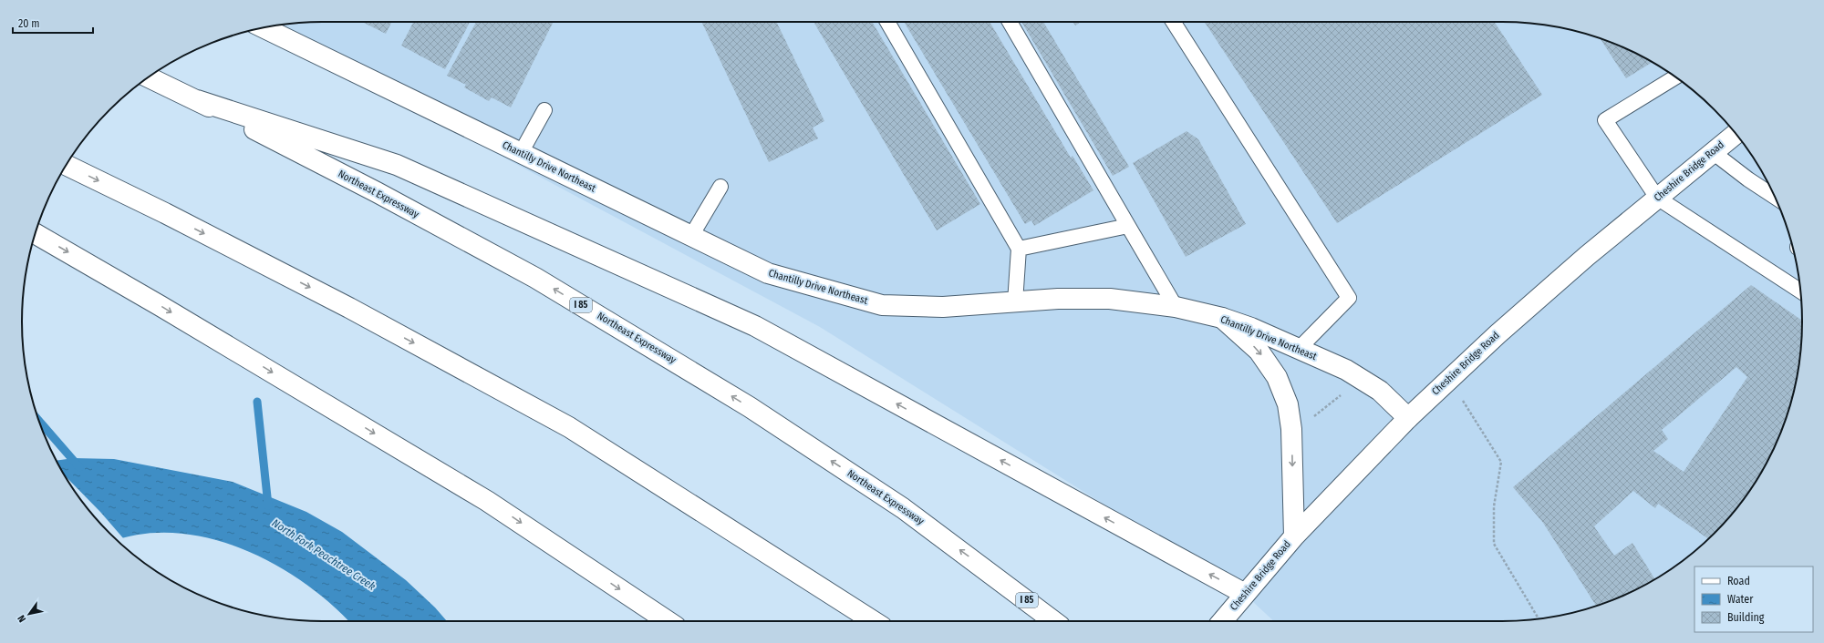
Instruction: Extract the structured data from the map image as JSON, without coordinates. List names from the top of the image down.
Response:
{
  "streets": {
    "main road": [
      "Chantilly Drive Northeast",
      "Cheshire Bridge Road",
      "Northeast Expressway",
      "I 85"
    ]
  },
  "crossings": [
    ["Chantilly Drive Northeast", "Cheshire Bridge Road"]
  ],
  "water": ["North Fork Peachtree Creek"],
  "legend": ["Road", "Water", "Building"],
  "scale_bar": "20 m",
  "north": "bottom left"
}
